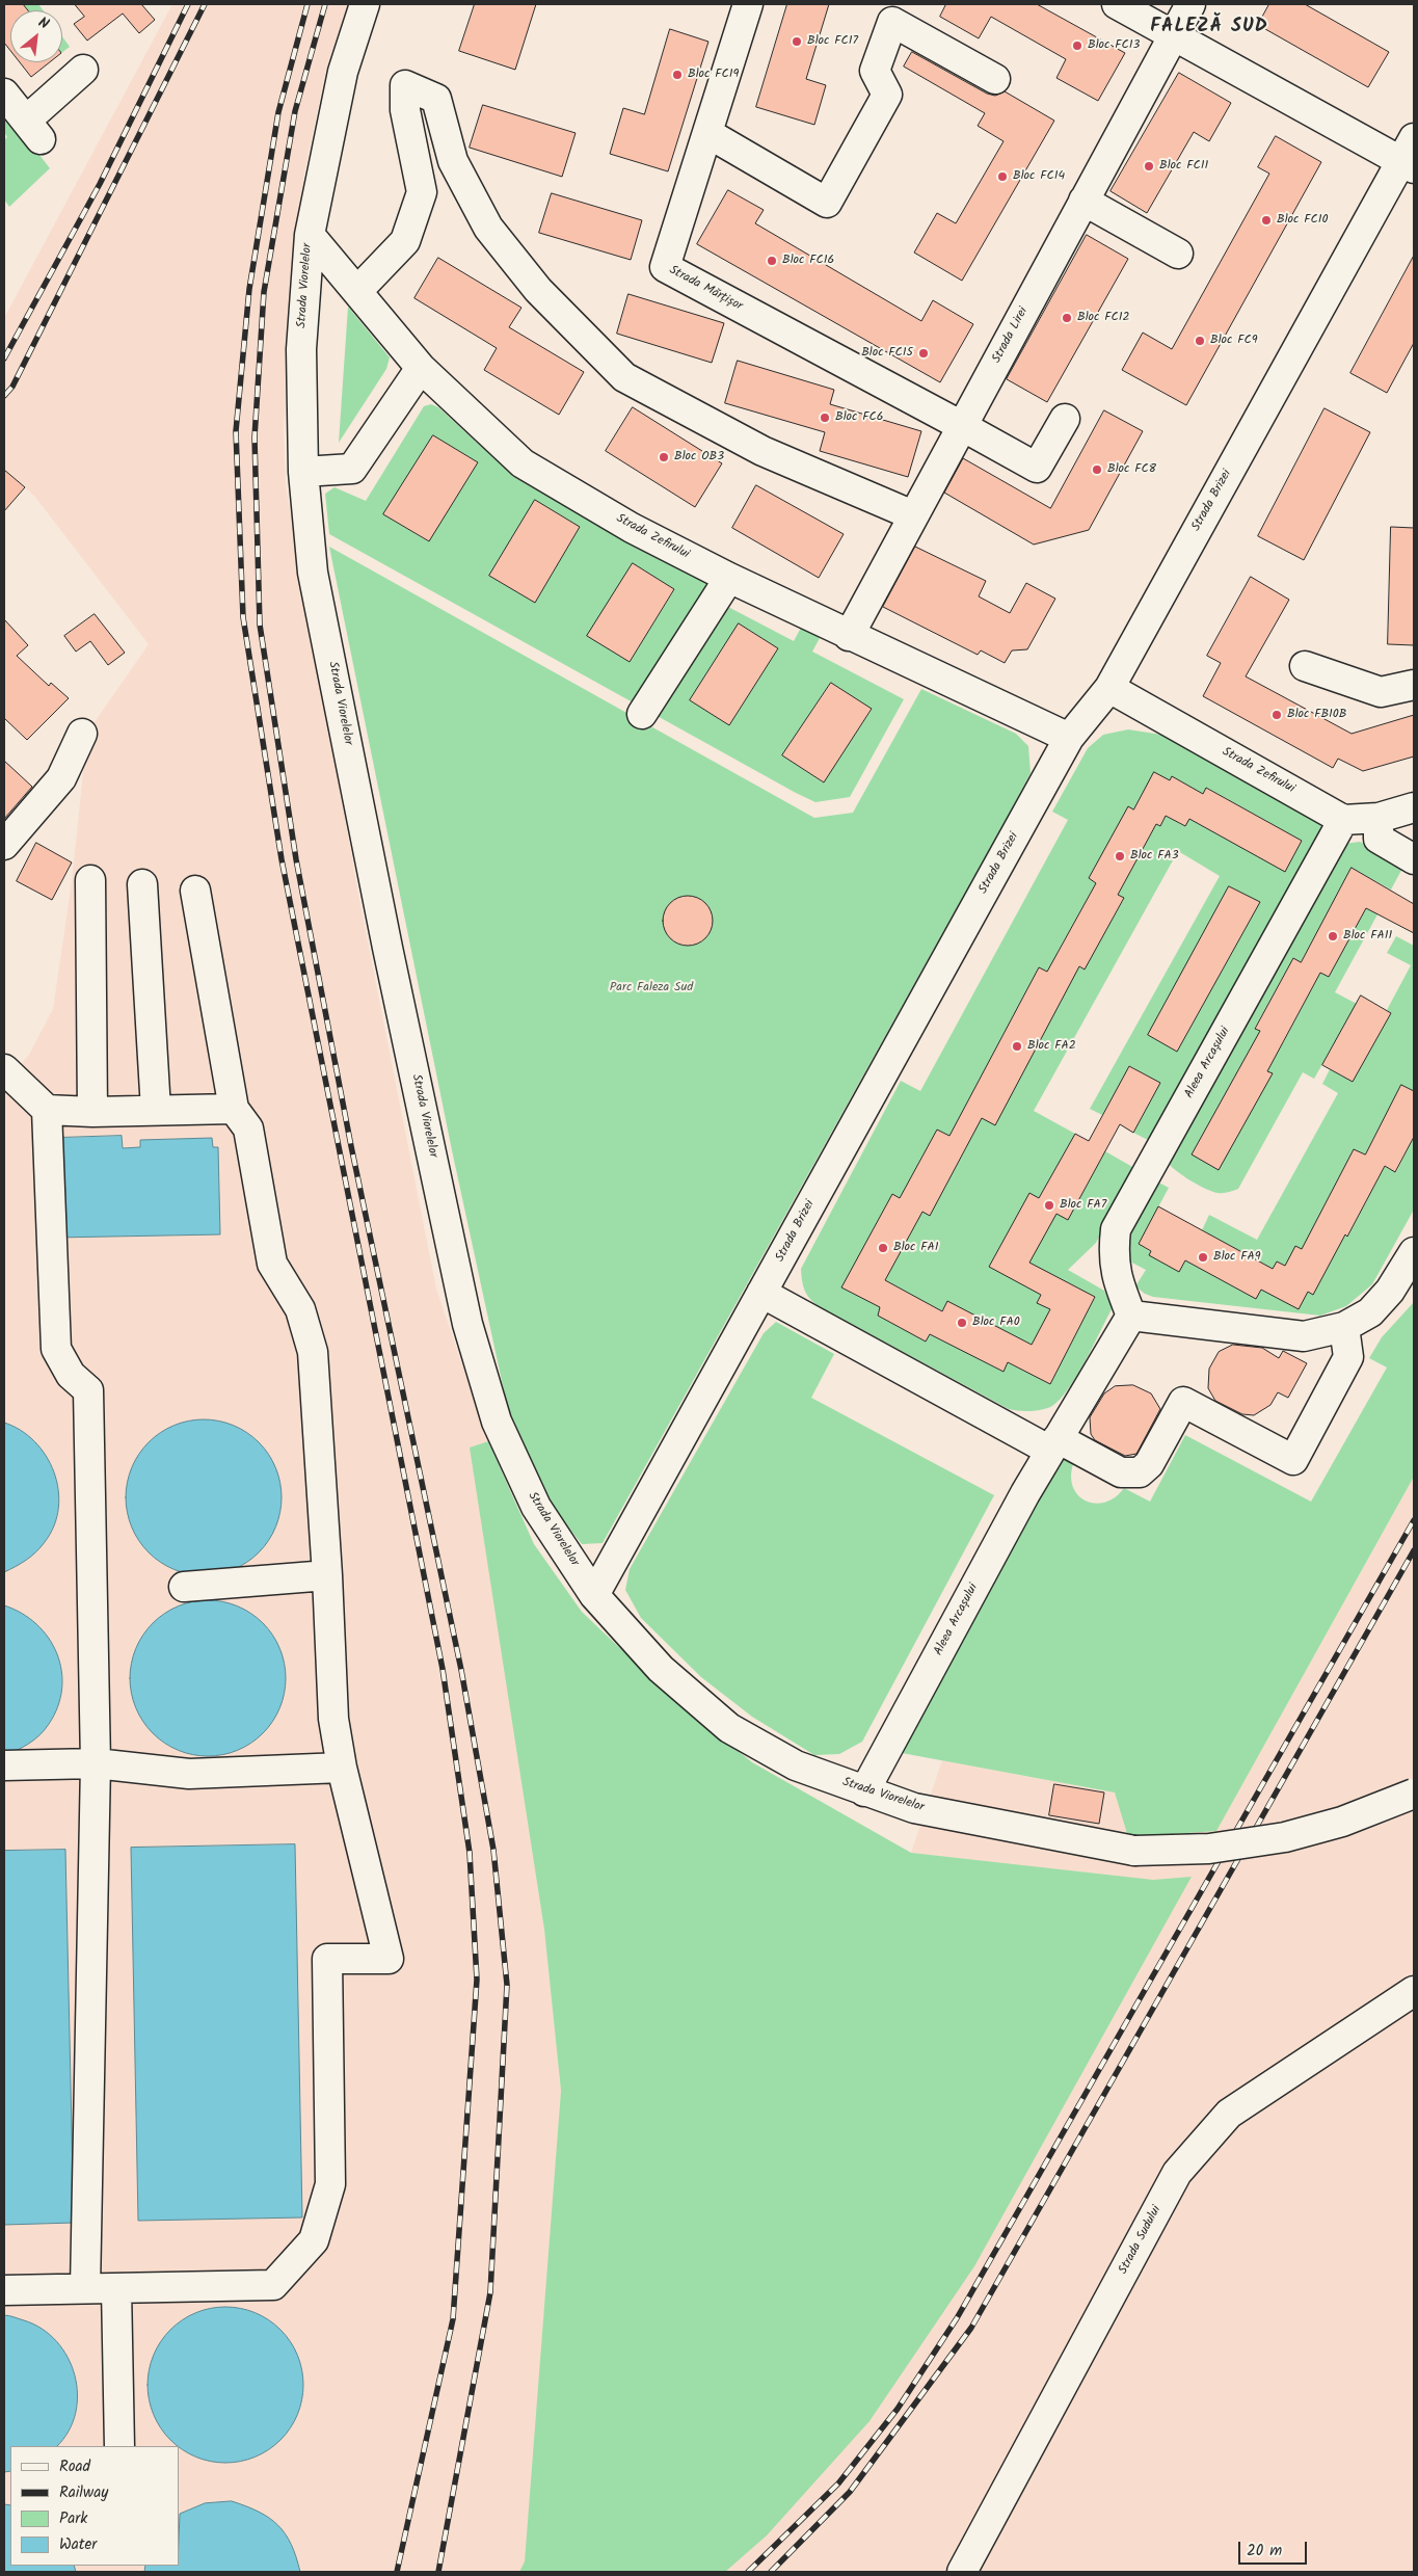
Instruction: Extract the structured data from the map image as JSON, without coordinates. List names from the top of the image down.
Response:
{
  "streets": {
    "street": [
      "Strada Viorelelor",
      "Strada Mărțișor",
      "Strada Lirei",
      "Strada Brizei",
      "Strada Zefirului",
      "Aleea Arcașului",
      "Strada Sudului"
    ]
  },
  "crossings": [
    ["Strada Viorelelor", "Strada Brizei"],
    ["Strada Viorelelor", "Strada Zefirului"],
    ["Strada Viorelelor", "Aleea Arcașului"],
    ["Strada Mărțișor", "Strada Lirei"],
    ["Strada Lirei", "Strada Zefirului"],
    ["Strada Brizei", "Strada Zefirului"],
    ["Strada Zefirului", "Aleea Arcașului"]
  ],
  "districts": ["FALEZĂ SUD"],
  "parks": ["Parc Faleza Sud"],
  "places": [
    "Bloc FC17",
    "Bloc FC13",
    "Bloc FC19",
    "Bloc FC11",
    "Bloc FC14",
    "Bloc FC10",
    "Bloc FC16",
    "Bloc FC12",
    "Bloc FC9",
    "Bloc FC15",
    "Bloc FC6",
    "Bloc OB3",
    "Bloc FC8",
    "Bloc FB10B",
    "Bloc FA3",
    "Bloc FA11",
    "Bloc FA2",
    "Bloc FA7",
    "Bloc FA1",
    "Bloc FA9",
    "Bloc FA0"
  ],
  "legend": [
    "Road",
    "Railway",
    "Park",
    "Water"
  ],
  "scale_bar": "20 m",
  "north": "top right"
}
